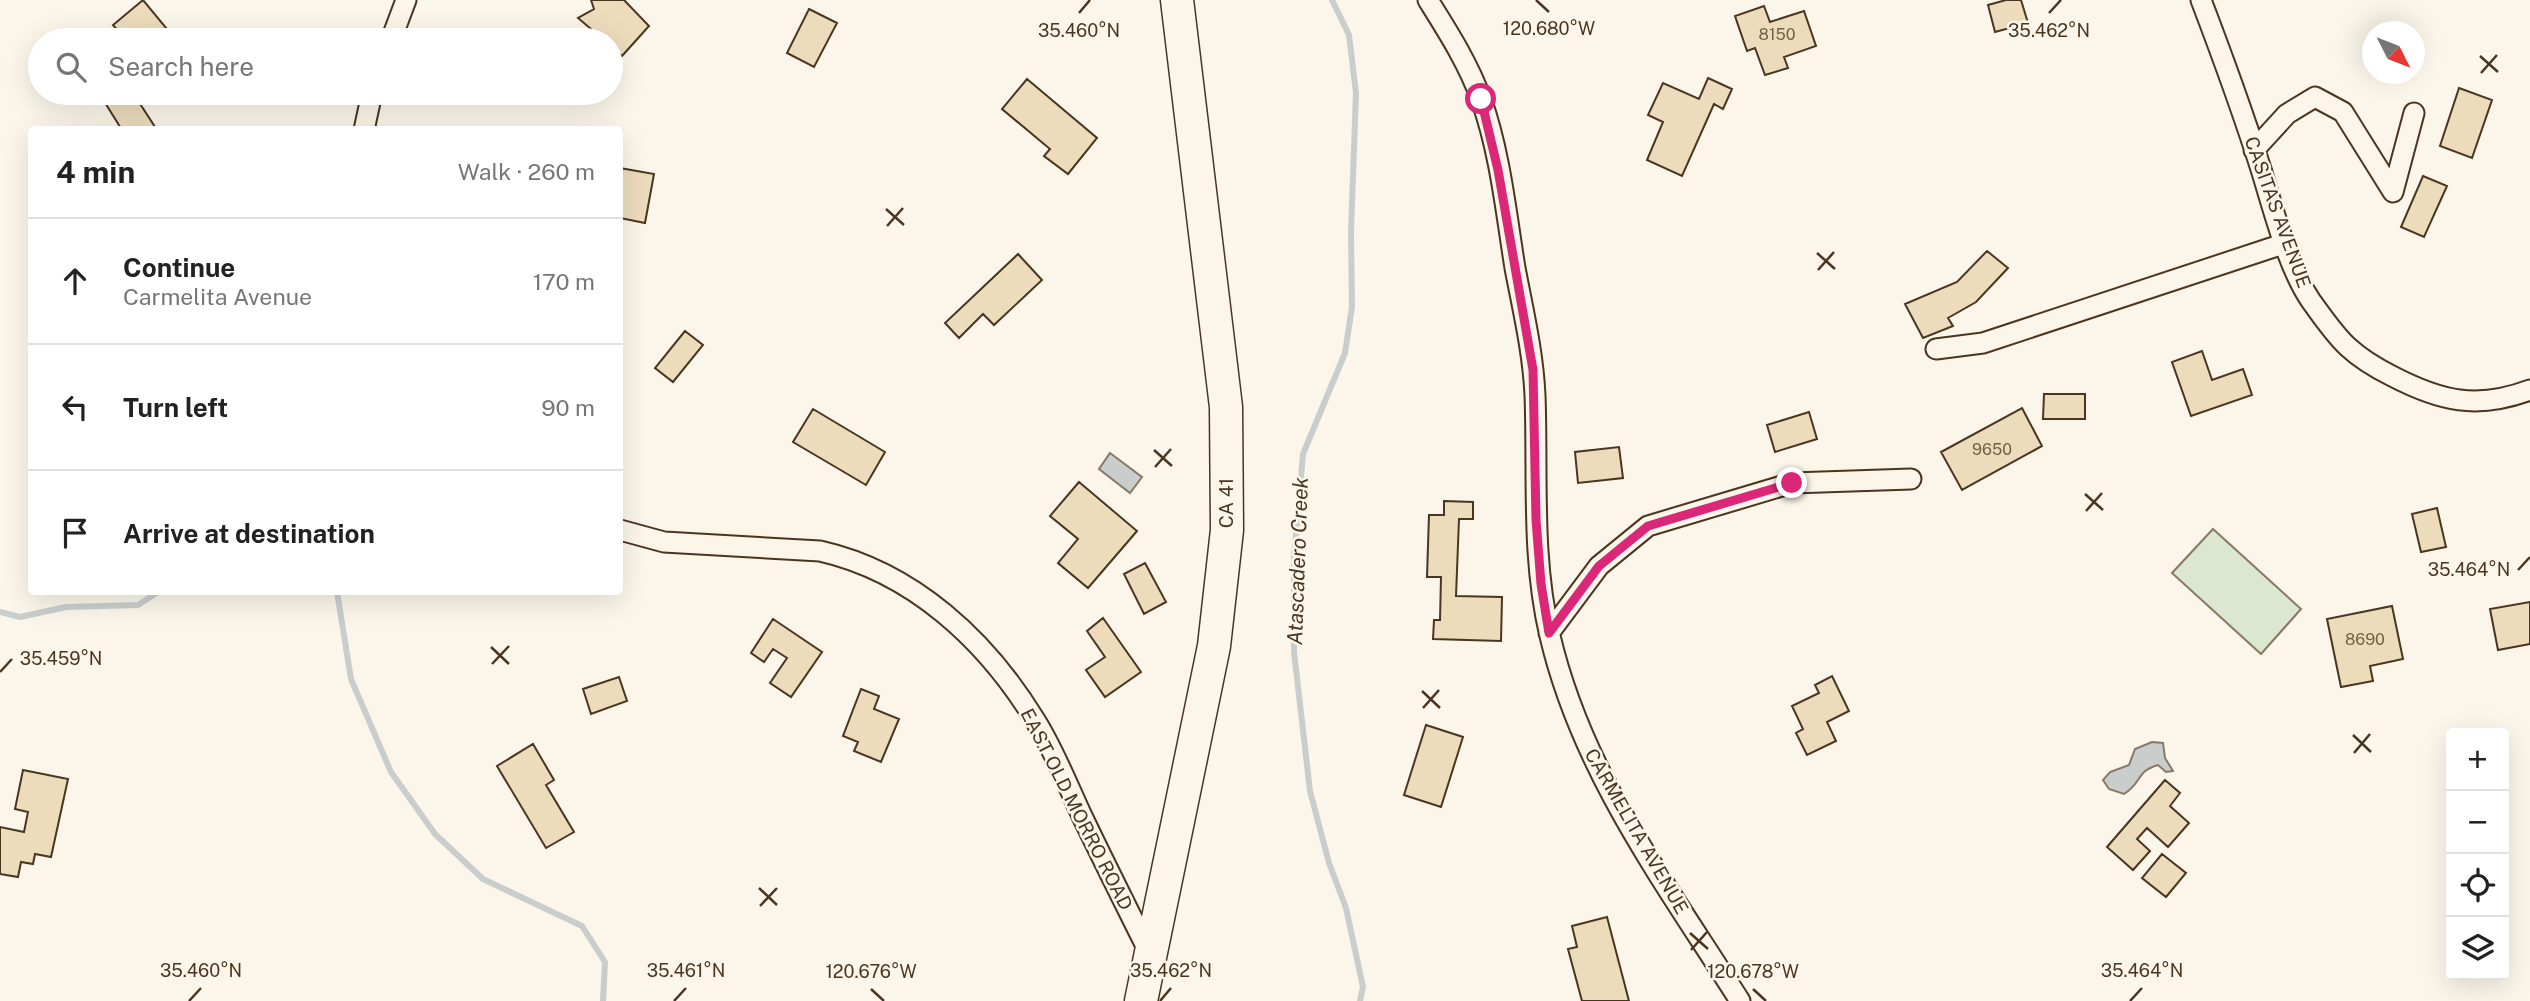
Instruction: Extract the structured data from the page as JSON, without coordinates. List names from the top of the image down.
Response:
{
  "streets": {
    "main road": ["CA 41"],
    "street": ["CASITAS AVENUE", "EAST OLD MORRO ROAD", "CARMELITA AVENUE"]
  },
  "crossings": [
    ["CA 41", "EAST OLD MORRO ROAD"]
  ],
  "water": ["Atascadero Creek"],
  "house_numbers": ["8150", "9650", "8690"],
  "north": "bottom right",
  "page": {
    "search": "Search here",
    "heading": ["4 min", "Walk · 260 m"],
    "list": [
      ["Continue", "Carmelita Avenue", "170 m"],
      ["Turn left", "90 m"],
      "Arrive at destination"
    ],
    "map_buttons": ["+", "−"]
  },
  "coordinates": [
    "120.680°W",
    "35.462°N",
    "35.460°N",
    "35.464°N",
    "35.459°N",
    "35.461°N",
    "120.676°W",
    "120.678°W"
  ]
}
